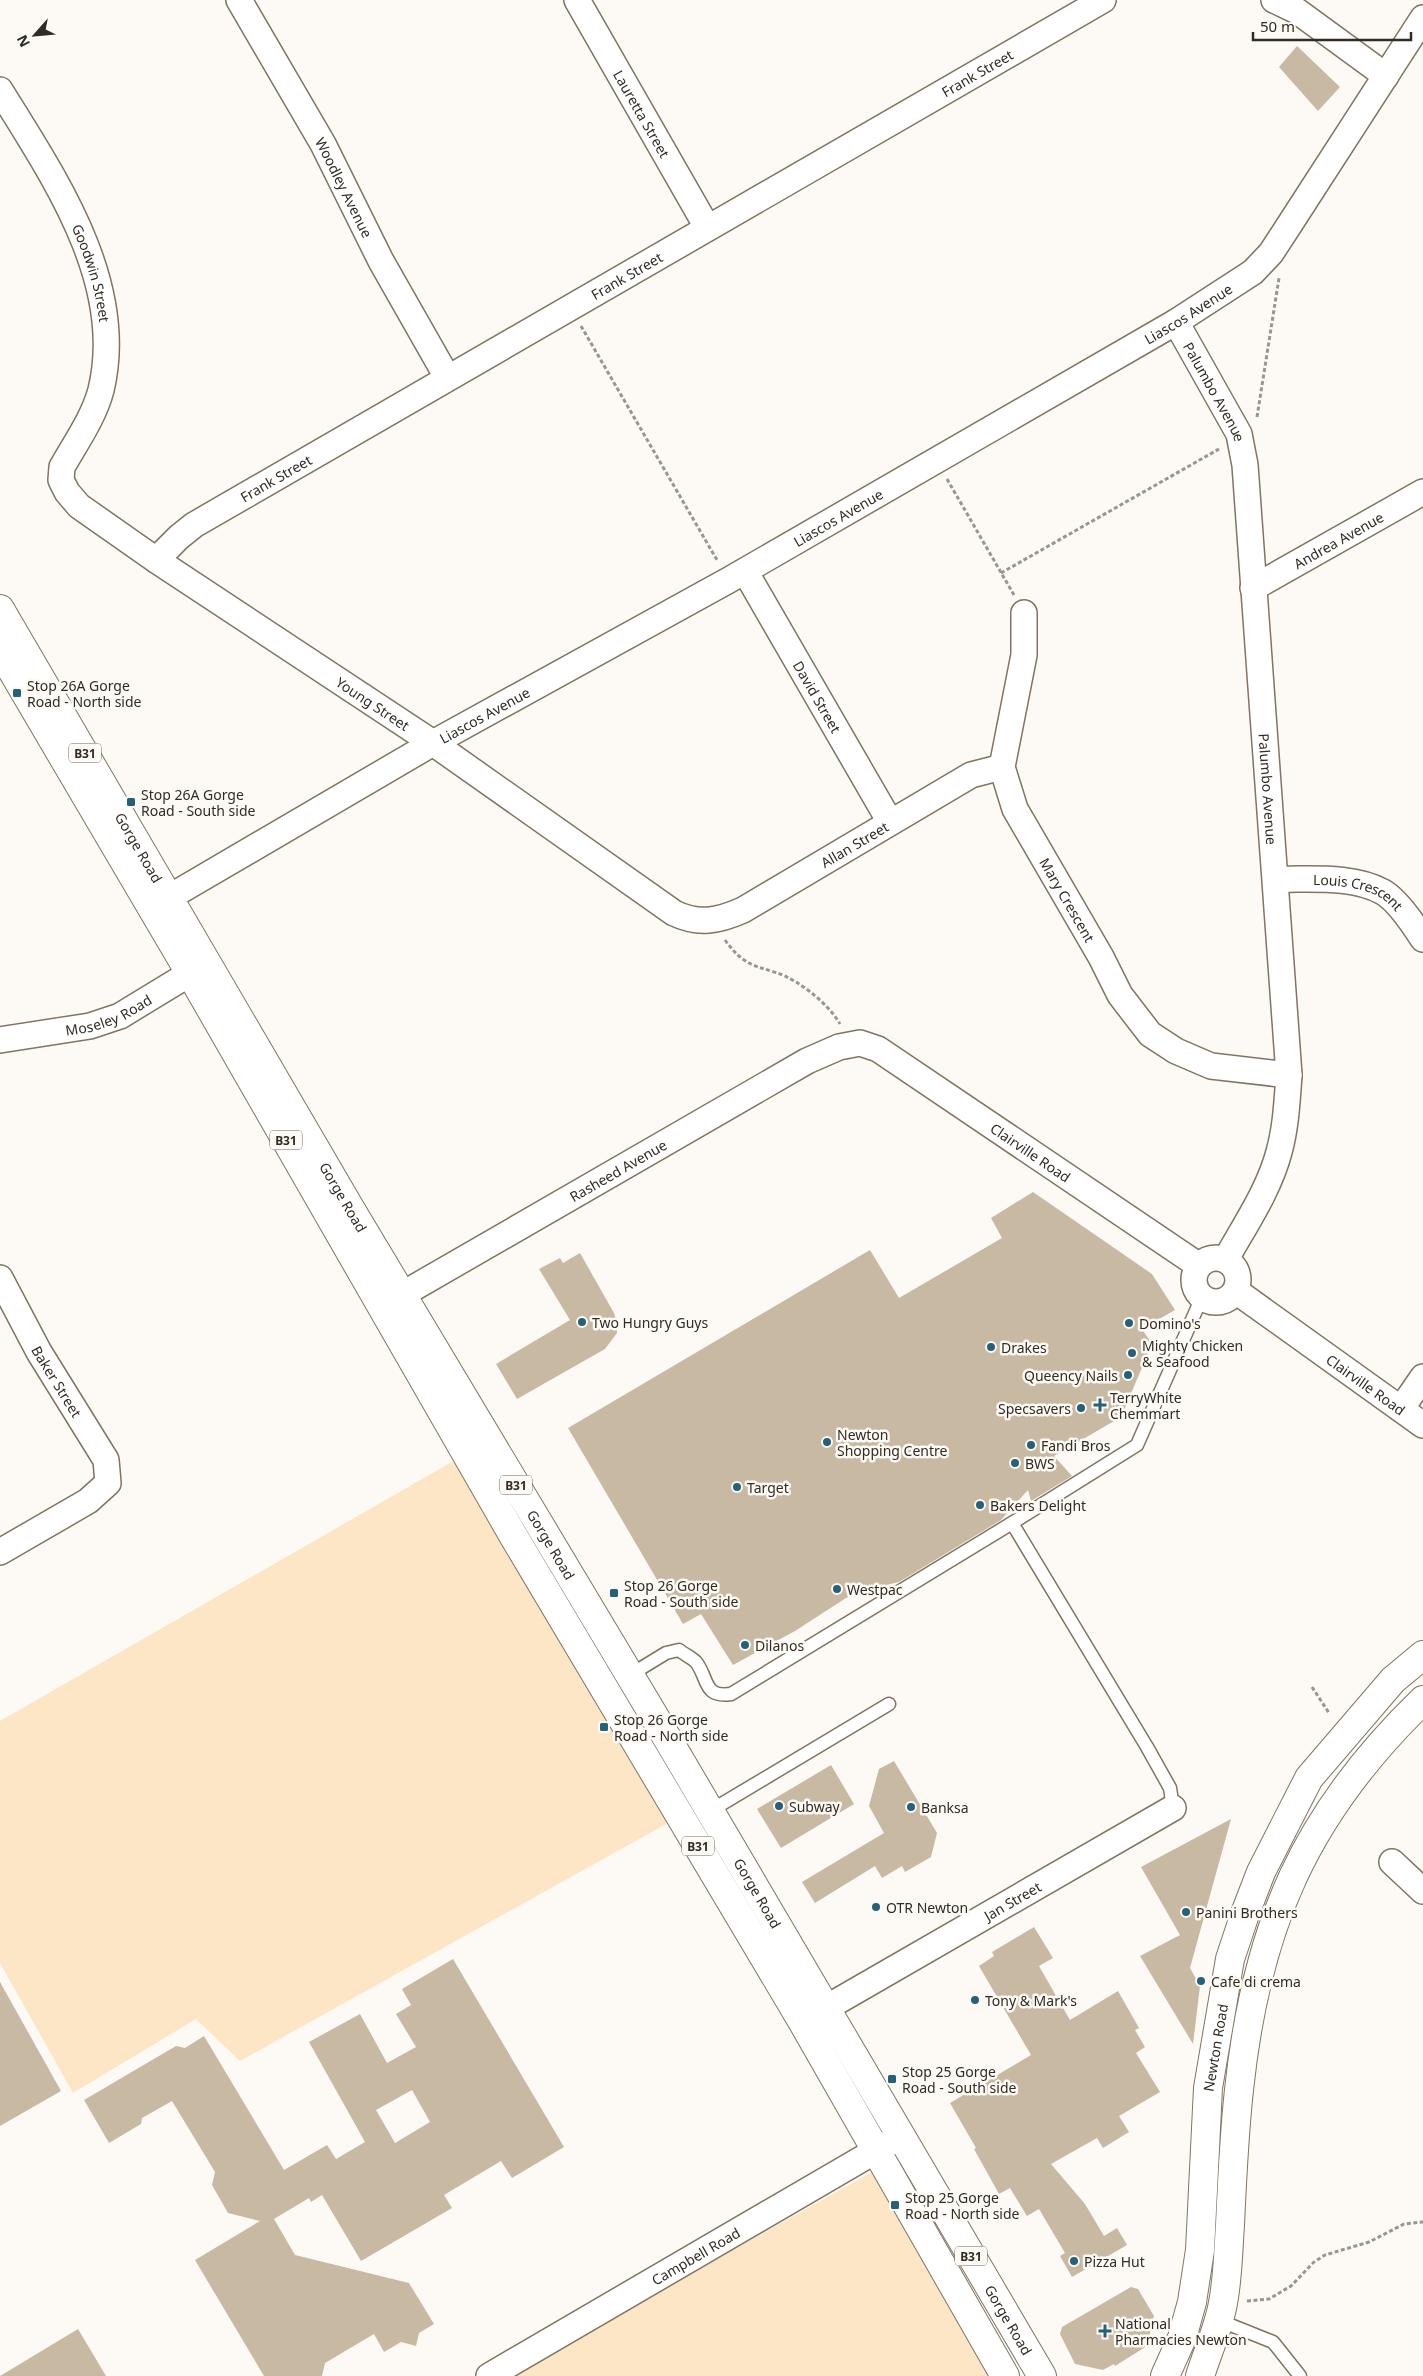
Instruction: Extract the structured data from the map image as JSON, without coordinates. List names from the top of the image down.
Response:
{
  "streets": {
    "main road": ["B31", "Gorge Road", "Newton Road"],
    "street": [
      "Frank Street",
      "Lauretta Street",
      "Woodley Avenue",
      "Goodwin Street",
      "Liascos Avenue",
      "Palumbo Avenue",
      "Andrea Avenue",
      "David Street",
      "Young Street",
      "Allan Street",
      "Louis Crescent",
      "Mary Crescent",
      "Moseley Road",
      "Clairville Road",
      "Rasheed Avenue",
      "Baker Street",
      "Jan Street",
      "Campbell Road"
    ]
  },
  "crossings": [
    ["Frank Street", "Lauretta Street"],
    ["Frank Street", "Woodley Avenue"],
    ["Frank Street", "Young Street"],
    ["Goodwin Street", "Young Street"],
    ["Liascos Avenue", "Palumbo Avenue"],
    ["Liascos Avenue", "David Street"],
    ["Liascos Avenue", "Young Street"],
    ["Liascos Avenue", "Gorge Road"],
    ["Palumbo Avenue", "Andrea Avenue"],
    ["Palumbo Avenue", "Louis Crescent"],
    ["Palumbo Avenue", "Mary Crescent"],
    ["Palumbo Avenue", "Clairville Road"],
    ["David Street", "Allan Street"],
    ["Young Street", "Allan Street"],
    ["Allan Street", "Mary Crescent"],
    ["Gorge Road", "Moseley Road"],
    ["Gorge Road", "Rasheed Avenue"],
    ["Gorge Road", "Jan Street"],
    ["Gorge Road", "Campbell Road"],
    ["Clairville Road", "Rasheed Avenue"]
  ],
  "places": {
    "transit": [
      "Stop 26A Gorge Road - North side",
      "Stop 26A Gorge Road - South side",
      "Stop 26 Gorge Road - South side",
      "Stop 26 Gorge Road - North side",
      "Stop 25 Gorge Road - South side",
      "Stop 25 Gorge Road - North side"
    ],
    "other": [
      "Two Hungry Guys",
      "Domino's",
      "Drakes",
      "Mighty Chicken & Seafood",
      "Queency Nails",
      "Specsavers",
      "Newton Shopping Centre",
      "Fandi Bros",
      "BWS",
      "Target",
      "Bakers Delight",
      "Westpac",
      "Dilanos",
      "Subway",
      "Banksa",
      "OTR Newton",
      "Panini Brothers",
      "Cafe di crema",
      "Tony & Mark's",
      "Pizza Hut"
    ],
    "health": ["TerryWhite Chemmart", "National Pharmacies Newton"]
  },
  "scale_bar": "50 m",
  "north": "bottom left"
}
